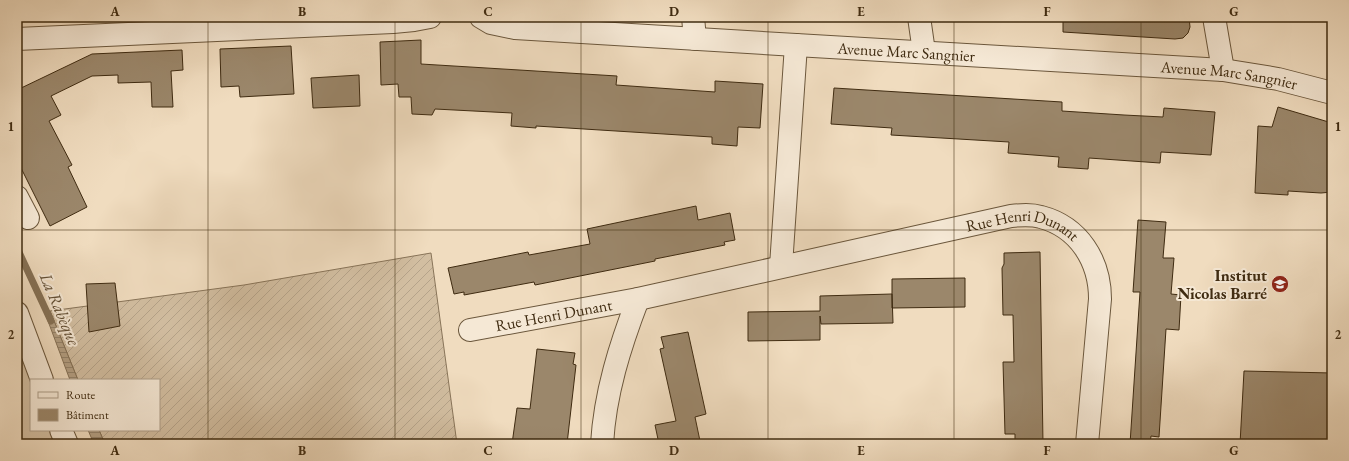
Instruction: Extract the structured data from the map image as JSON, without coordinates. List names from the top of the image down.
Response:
{
  "streets": {
    "street": ["Avenue Marc Sangnier", "Rue Henri Dunant"]
  },
  "water": ["La Rabèque"],
  "places": {
    "school or university": ["Institut Nicolas Barré"]
  },
  "legend": ["Route", "Bâtiment"],
  "grid": {
    "columns": [
      "A",
      "B",
      "C",
      "D",
      "E",
      "F",
      "G"
    ],
    "rows": ["1", "2"]
  }
}
